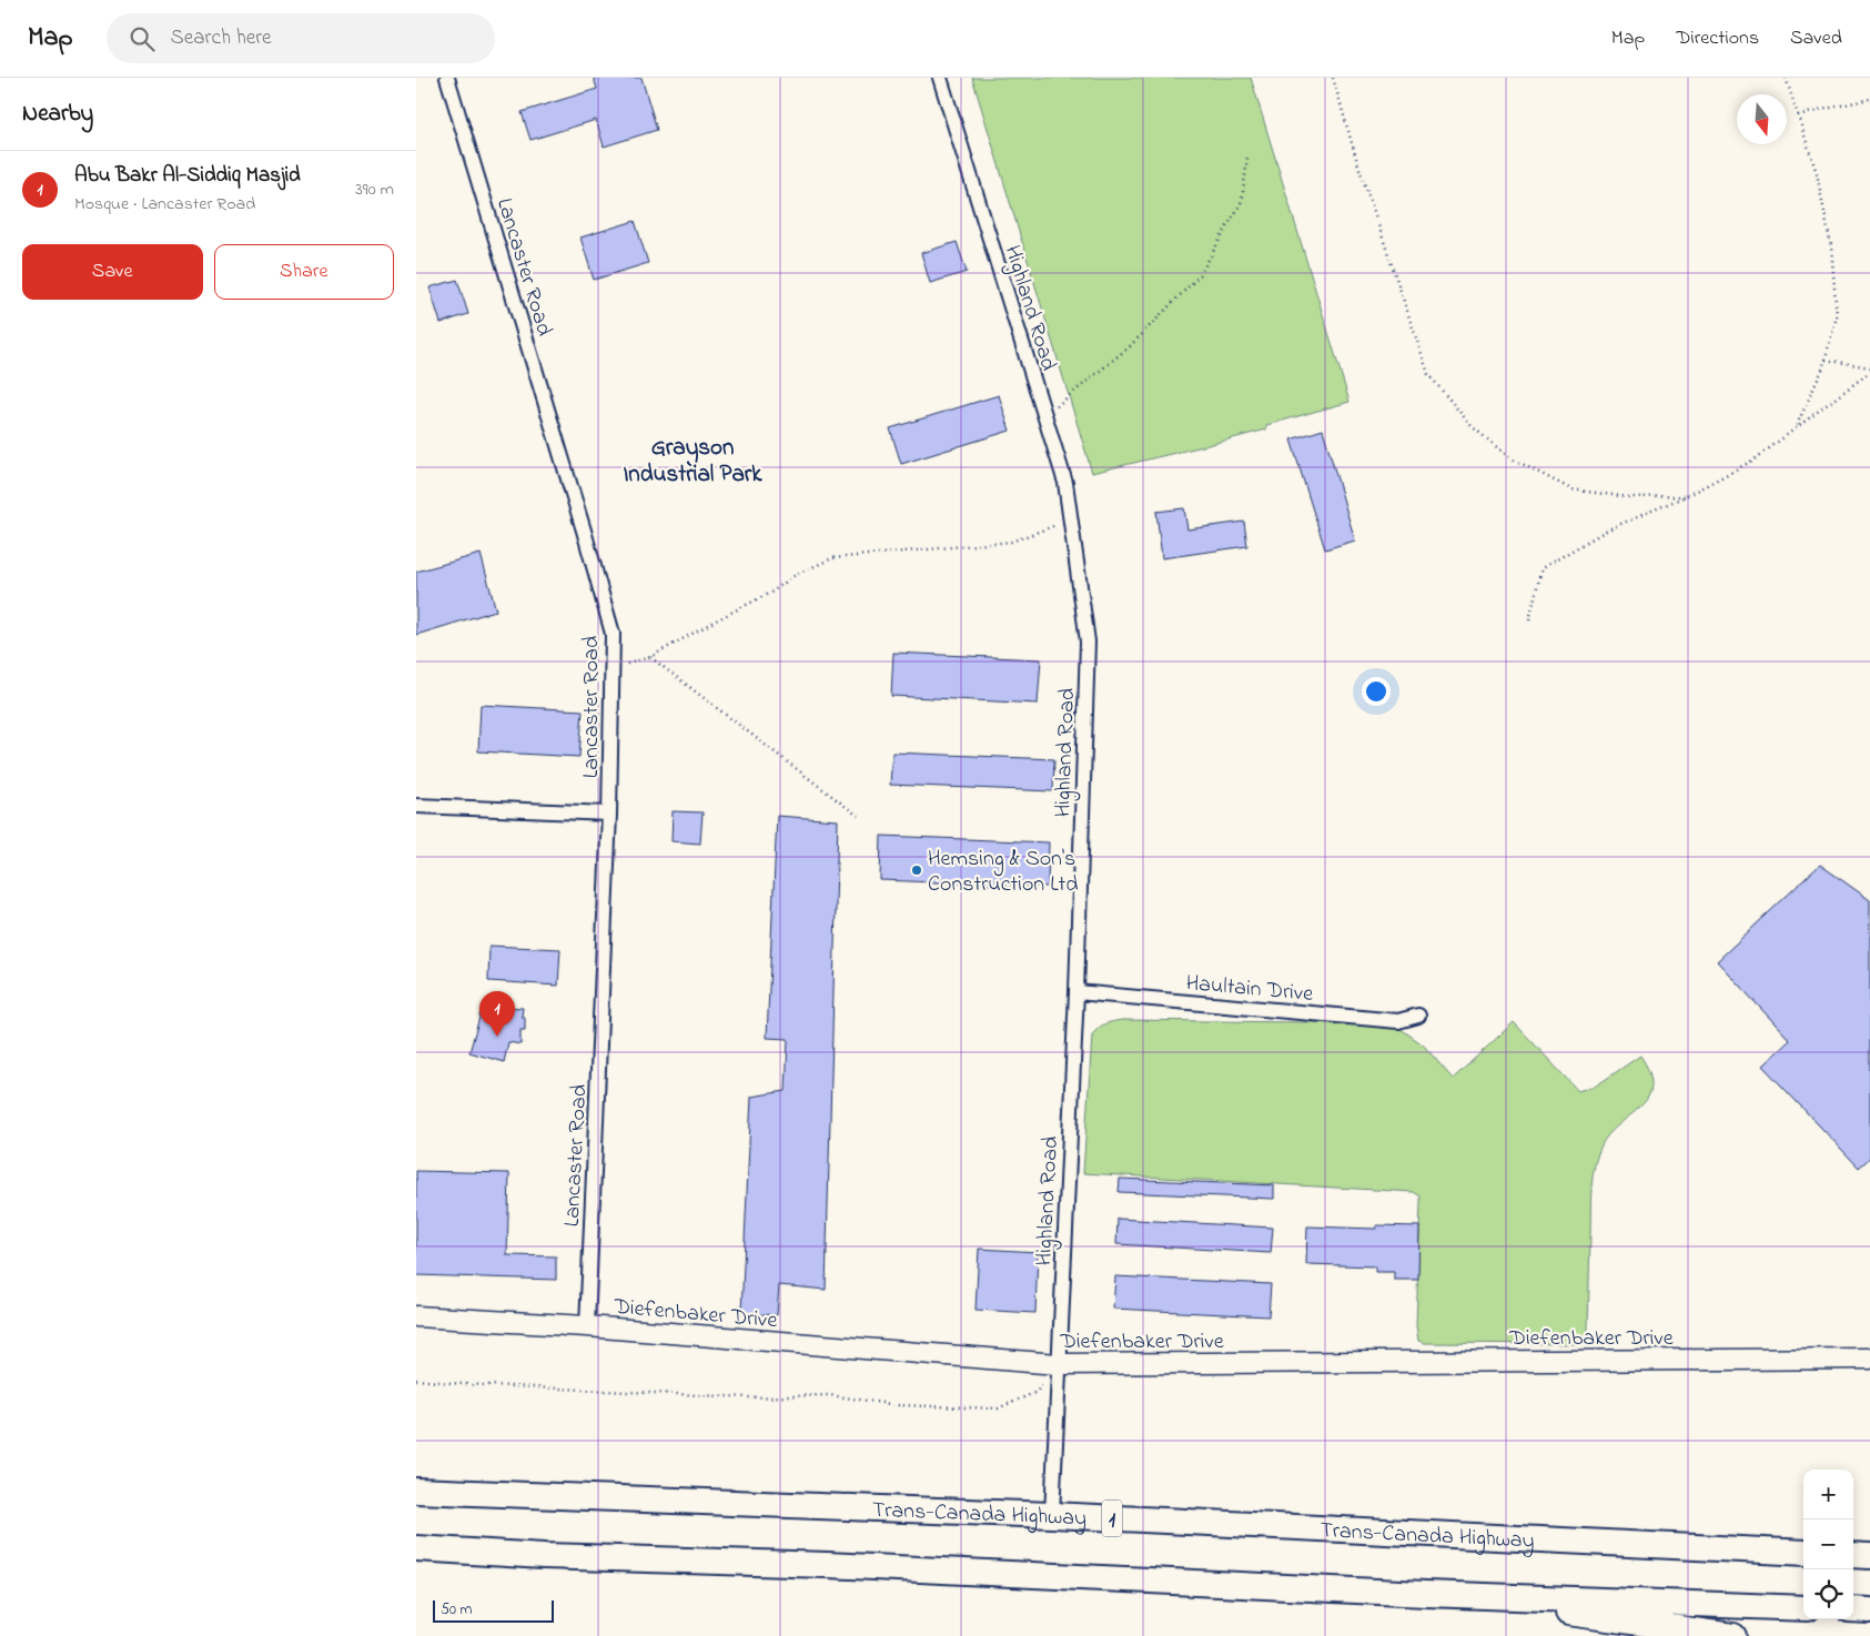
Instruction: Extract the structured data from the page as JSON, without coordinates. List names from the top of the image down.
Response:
{
  "streets": {
    "highway": ["Trans-Canada Highway", "1"],
    "street": [
      "Lancaster Road",
      "Highland Road",
      "Haultain Drive",
      "Diefenbaker Drive"
    ]
  },
  "crossings": [
    ["Lancaster Road", "Diefenbaker Drive"],
    ["Highland Road", "Haultain Drive"],
    ["Highland Road", "Diefenbaker Drive"],
    ["Highland Road", "Trans-Canada Highway"]
  ],
  "districts": ["Grayson Industrial Park"],
  "places": ["Hemsing & Son's Construction Ltd"],
  "scale_bar": "50 m",
  "north": "bottom",
  "page": {
    "header": "Map",
    "search": "Search here",
    "nav": ["Map", "Directions", "Saved"],
    "heading": "Nearby",
    "list": [
      {
        "mark": "1",
        "name": "Abu Bakr Al-Siddiq Masjid",
        "note": "Mosque · Lancaster Road",
        "value": "390 m"
      }
    ],
    "buttons": ["Save", "Share"],
    "pins": "1",
    "map_buttons": ["+", "−"],
    "scale": "50 m"
  }
}
